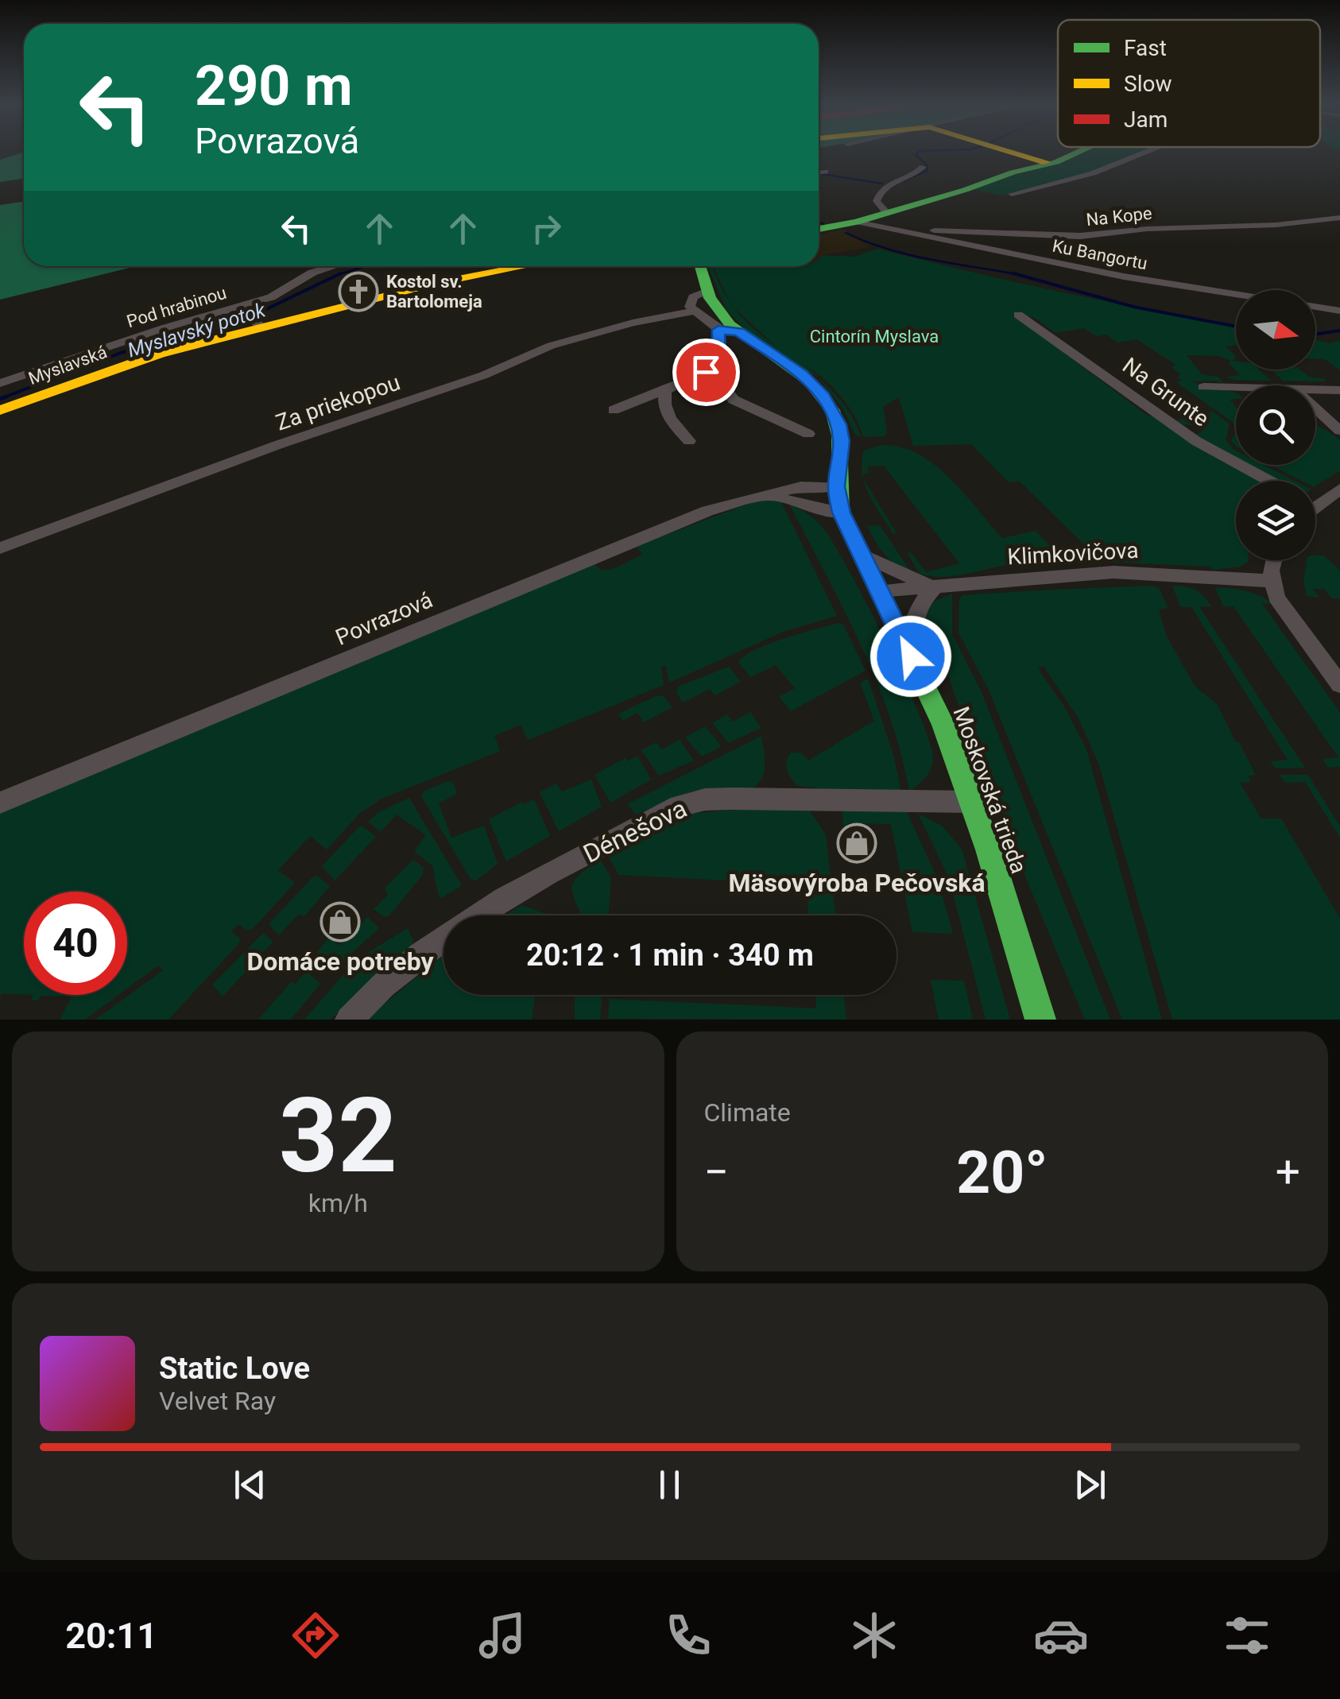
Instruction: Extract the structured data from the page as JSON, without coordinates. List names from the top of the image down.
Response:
{
  "streets": {
    "street": [
      "Na Kope",
      "Ku Bangortu",
      "Pod hrabinou",
      "Myslavská",
      "Na Grunte",
      "Za priekopou",
      "Klimkovičova",
      "Povrazová",
      "Moskovská trieda",
      "Dénešova"
    ]
  },
  "crossings": [
    ["Na Kope", "Ku Bangortu"],
    ["Pod hrabinou", "Myslavská"],
    ["Klimkovičova", "Moskovská trieda"],
    ["Povrazová", "Moskovská trieda"],
    ["Moskovská trieda", "Dénešova"]
  ],
  "water": ["Myslavský potok"],
  "parks": ["Cintorín Myslava"],
  "places": {
    "church": ["Kostol sv. Bartolomeja"],
    "shop": ["Mäsovýroba Pečovská", "Domáce potreby"]
  },
  "legend": ["Fast", "Slow", "Jam"],
  "north": "right",
  "page": {
    "turn": ["290 m", "Povrazová"],
    "limit": "40",
    "trip": "20:12 · 1 min · 340 m",
    "tile": [
      ["32", "km/h"],
      "Climate"
    ],
    "heat": ["−", "20°", "+"],
    "song": ["Static Love", "Velvet Ray"],
    "tabs": "20:11"
  }
}
